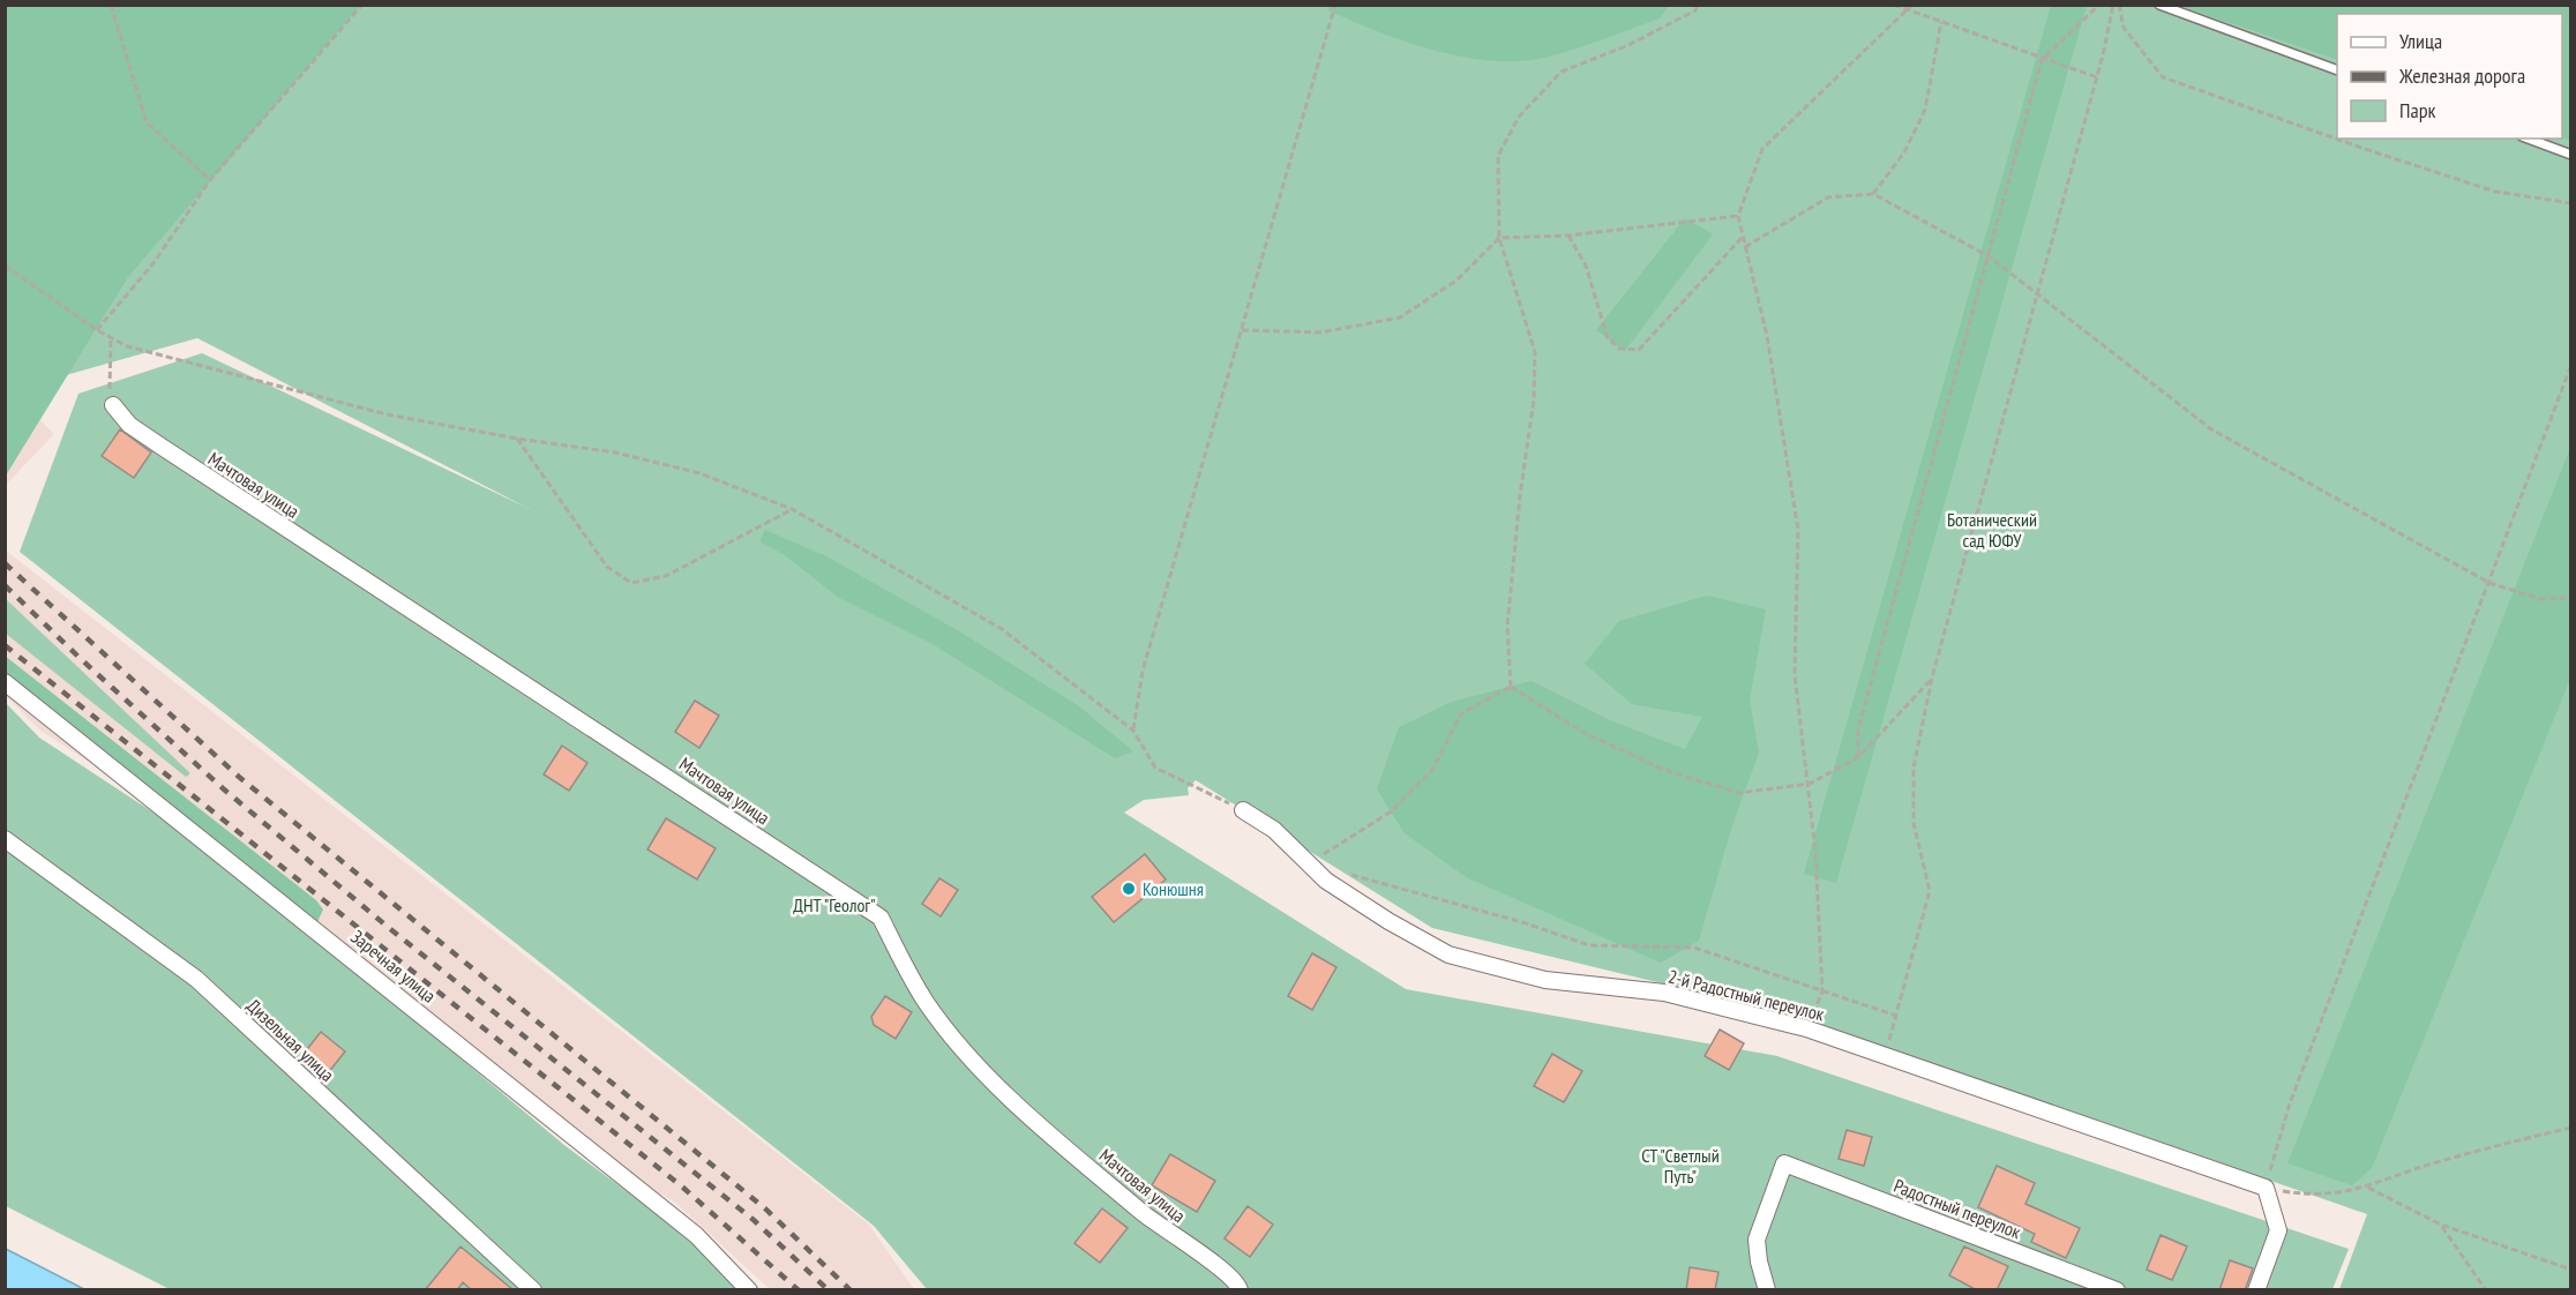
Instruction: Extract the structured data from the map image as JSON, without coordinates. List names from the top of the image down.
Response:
{
  "streets": {
    "street": [
      "Мачтовая улица",
      "Заречная улица",
      "2-й Радостный переулок",
      "Дизельная улица",
      "Радостный переулок"
    ]
  },
  "parks": ["Ботанический сад ЮФУ", "ДНТ \"Геолог\"", "СТ \"Светлый Путь\""],
  "places": ["Конюшня"],
  "legend": ["Улица", "Железная дорога", "Парк"]
}
